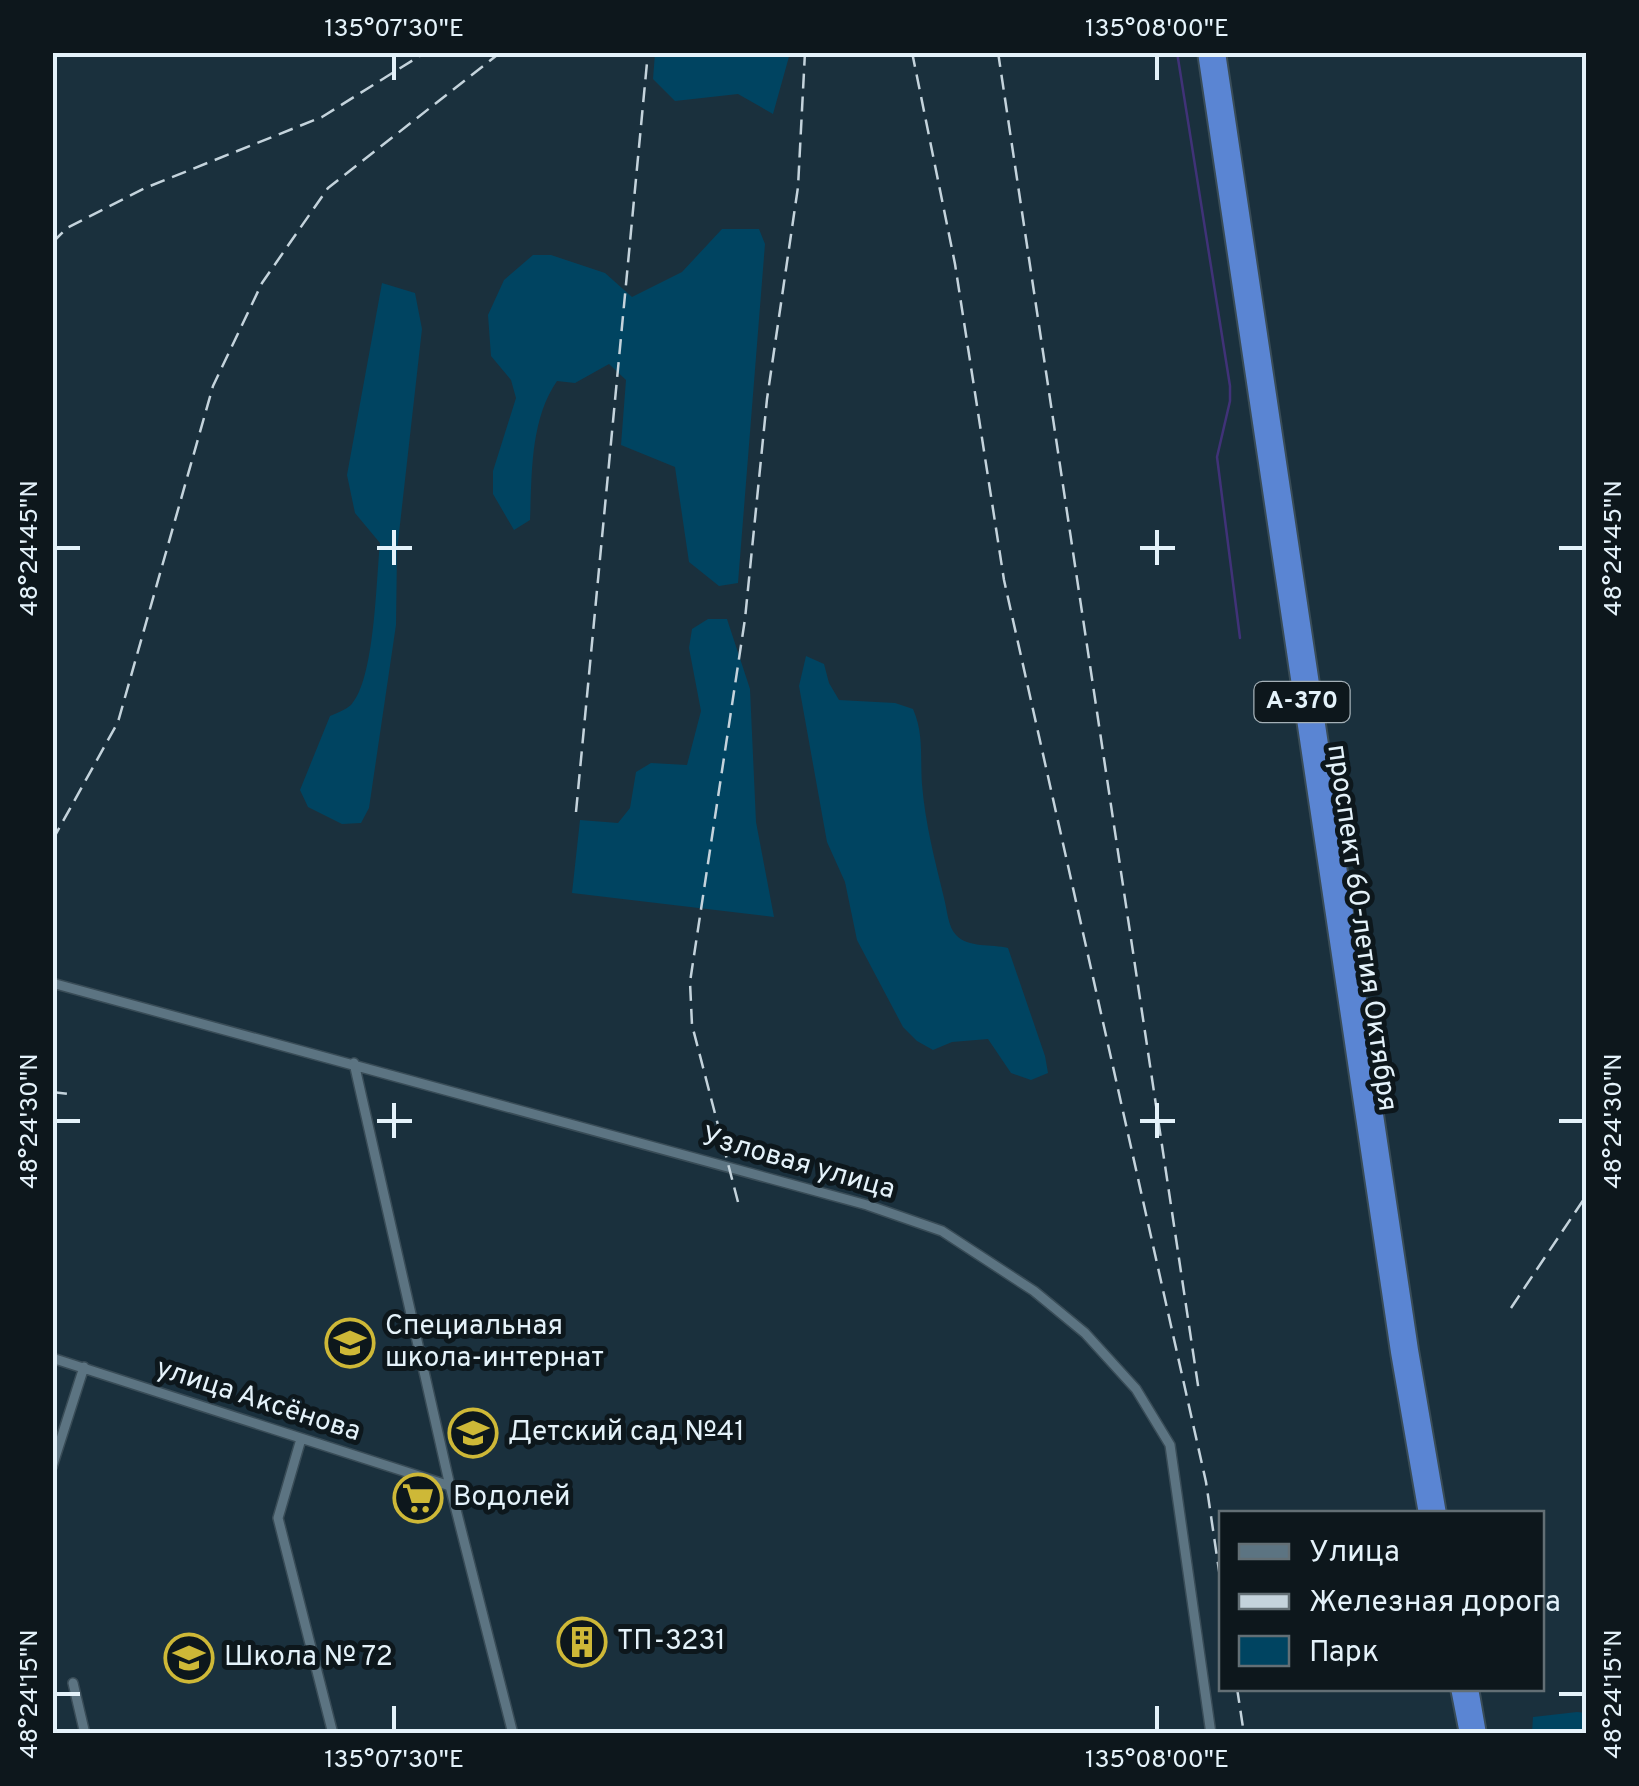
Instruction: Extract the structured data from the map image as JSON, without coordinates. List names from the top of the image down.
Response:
{
  "streets": {
    "highway": ["А-370", "проспект 60-летия Октября"],
    "street": ["Узловая улица", "улица Аксёнова"]
  },
  "places": {
    "school or university": ["Специальная школа-интернат", "Детский сад №41", "Школа № 72"],
    "supermarket": ["Водолей"],
    "building": ["ТП-3231"]
  },
  "legend": ["Улица", "Железная дорога", "Парк"],
  "coordinates": [
    "135°07'30\"E",
    "135°08'00\"E",
    "48°24'45\"N",
    "48°24'30\"N",
    "48°24'15\"N"
  ]
}
